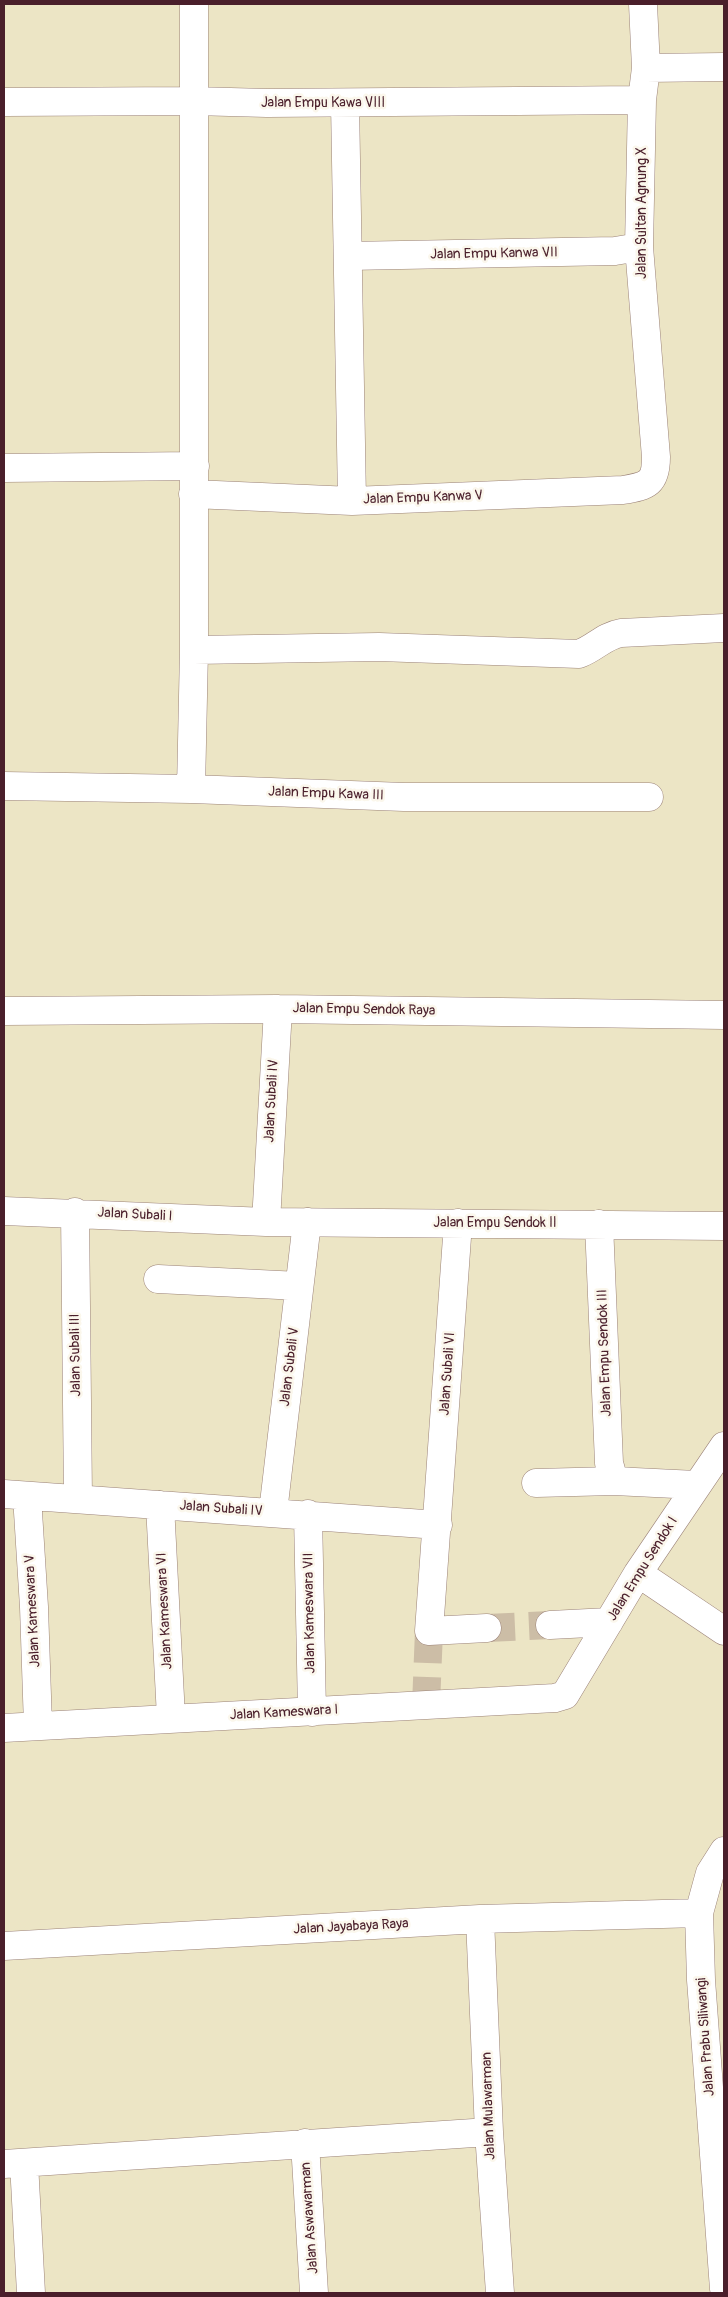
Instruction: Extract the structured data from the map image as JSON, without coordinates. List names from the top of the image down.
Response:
{
  "streets": {
    "street": [
      "Jalan Empu Kawa VIII",
      "Jalan Sultan Agnung X",
      "Jalan Empu Kanwa VII",
      "Jalan Empu Kanwa V",
      "Jalan Empu Kawa III",
      "Jalan Empu Sendok Raya",
      "Jalan Subali IV",
      "Jalan Subali I",
      "Jalan Empu Sendok II",
      "Jalan Empu Sendok III",
      "Jalan Subali III",
      "Jalan Subali V",
      "Jalan Subali VI",
      "Jalan Empu Sendok I",
      "Jalan Kameswara V",
      "Jalan Kameswara VI",
      "Jalan Kameswara VII",
      "Jalan Kameswara I",
      "Jalan Jayabaya Raya",
      "Jalan Prabu Siliwangi",
      "Jalan Mulawarman",
      "Jalan Aswawarman"
    ]
  },
  "crossings": [
    ["Jalan Empu Kawa VIII", "Jalan Sultan Agnung X"],
    ["Jalan Sultan Agnung X", "Jalan Empu Kanwa VII"],
    ["Jalan Sultan Agnung X", "Jalan Empu Kanwa V"],
    ["Jalan Empu Sendok Raya", "Jalan Subali IV"],
    ["Jalan Subali IV", "Jalan Subali I"],
    ["Jalan Subali IV", "Jalan Empu Sendok II"],
    ["Jalan Subali IV", "Jalan Subali III"],
    ["Jalan Subali IV", "Jalan Subali V"],
    ["Jalan Subali IV", "Jalan Subali VI"],
    ["Jalan Subali IV", "Jalan Kameswara V"],
    ["Jalan Subali IV", "Jalan Kameswara VI"],
    ["Jalan Subali IV", "Jalan Kameswara VII"],
    ["Jalan Subali I", "Jalan Empu Sendok II"],
    ["Jalan Subali I", "Jalan Subali III"],
    ["Jalan Empu Sendok II", "Jalan Empu Sendok III"],
    ["Jalan Empu Sendok II", "Jalan Subali V"],
    ["Jalan Empu Sendok II", "Jalan Subali VI"],
    ["Jalan Empu Sendok I", "Jalan Kameswara I"],
    ["Jalan Kameswara V", "Jalan Kameswara I"],
    ["Jalan Kameswara VI", "Jalan Kameswara I"],
    ["Jalan Kameswara VII", "Jalan Kameswara I"],
    ["Jalan Jayabaya Raya", "Jalan Prabu Siliwangi"],
    ["Jalan Jayabaya Raya", "Jalan Mulawarman"]
  ]
}
